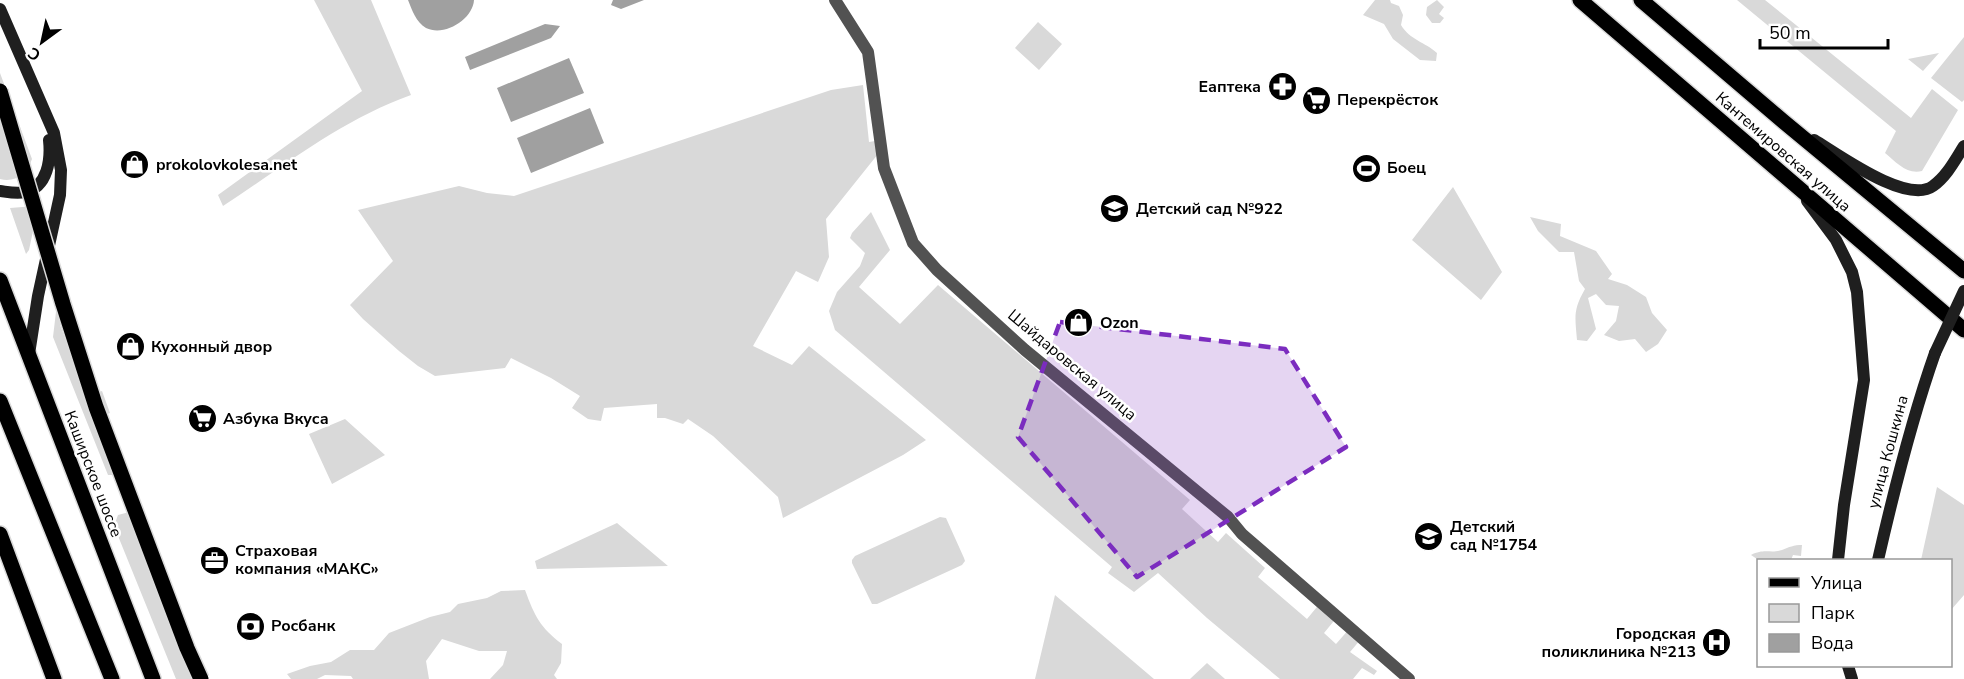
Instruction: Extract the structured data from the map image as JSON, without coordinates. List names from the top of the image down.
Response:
{
  "streets": {
    "main road": ["Кантемировская улица", "улица Кошкина", "Каширское шоссе"],
    "street": ["Шайдаровская улица"]
  },
  "places": {
    "pharmacy": ["Еаптека"],
    "supermarket": ["Перекрёсток", "Азбука Вкуса"],
    "shop": ["prokolovkolesa.net", "Ozon", "Кухонный двор"],
    "sports": ["Боец"],
    "school or university": ["Детский сад №922", "Детский сад №1754"],
    "office": ["Страховая компания «МАКС»"],
    "bank": ["Росбанк"],
    "hospital": ["Городская поликлиника №213"]
  },
  "legend": ["Улица", "Парк", "Вода"],
  "scale_bar": "50 m",
  "north": "bottom left"
}
